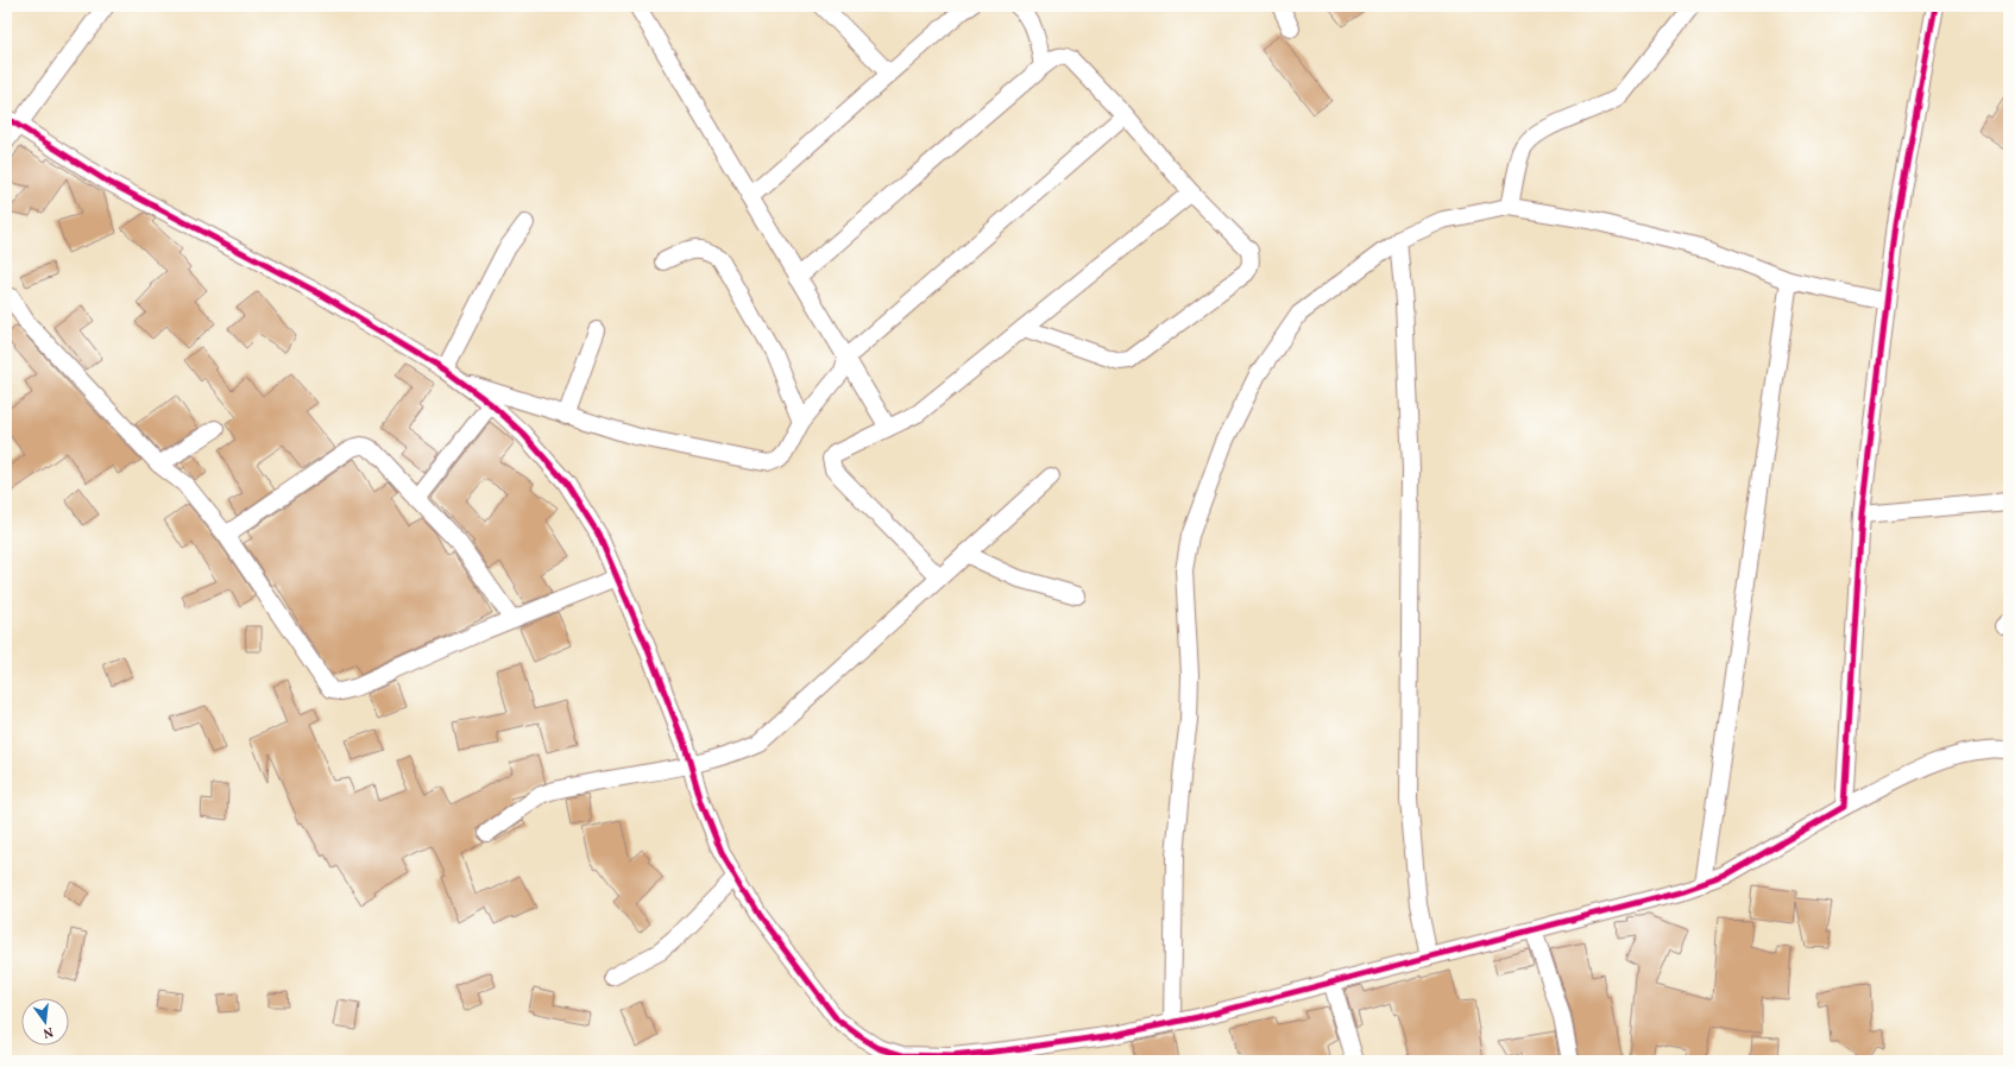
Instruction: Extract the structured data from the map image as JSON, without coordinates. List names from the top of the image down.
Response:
{
  "north": "bottom"
}
